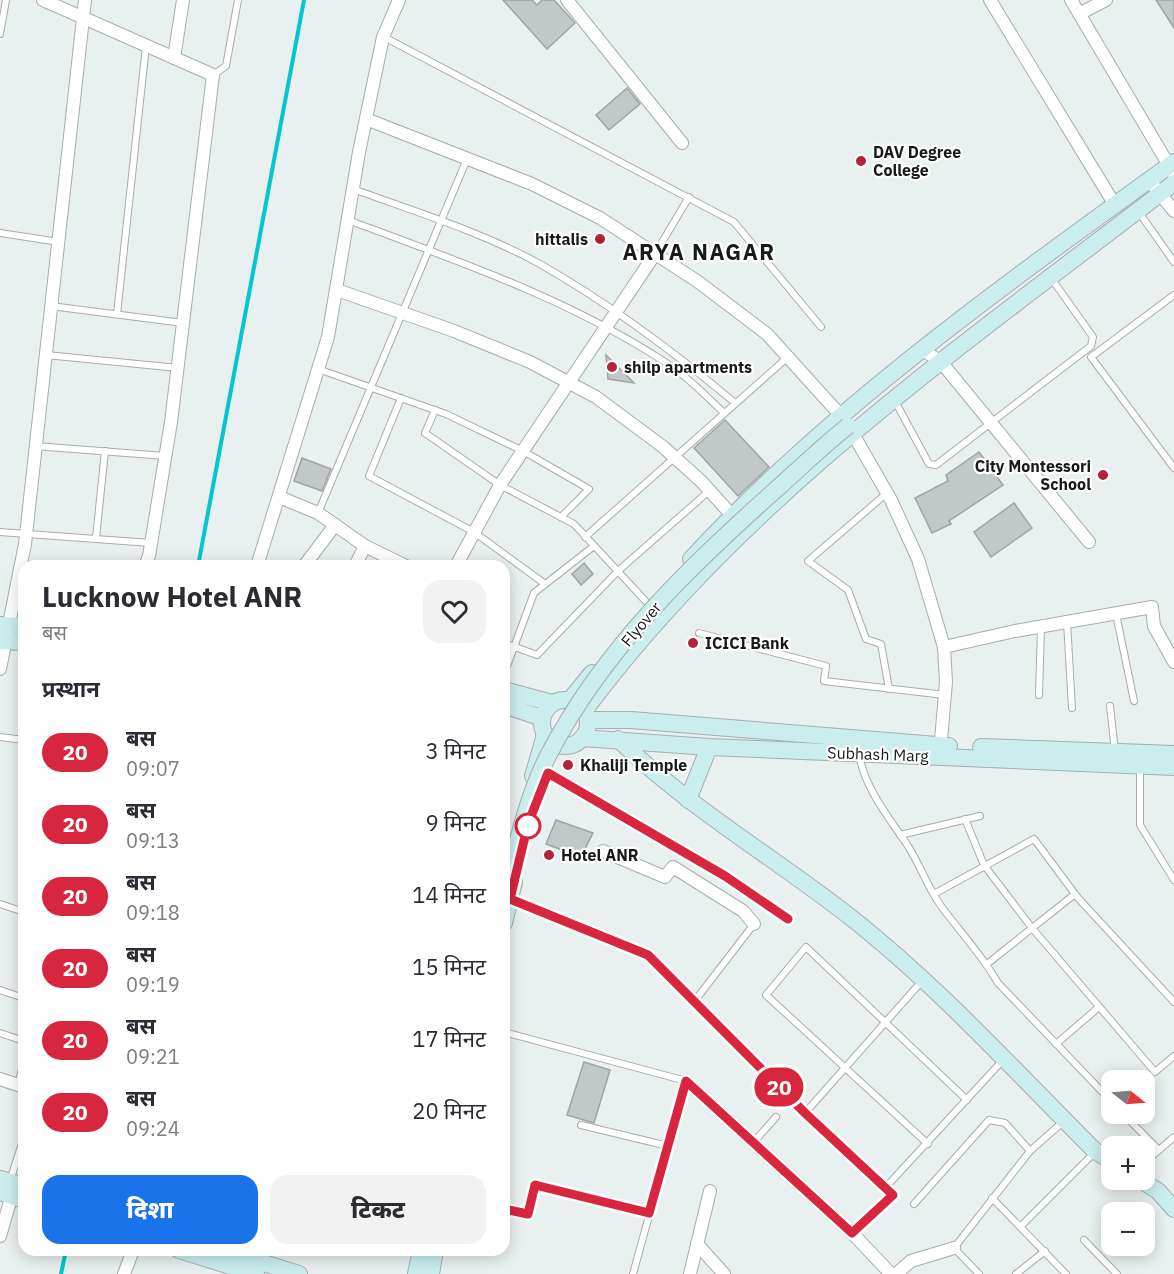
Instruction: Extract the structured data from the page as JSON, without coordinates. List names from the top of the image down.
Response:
{
  "streets": {
    "main road": ["Flyover", "Subhash Marg"]
  },
  "districts": ["ARYA NAGAR"],
  "places": [
    "DAV Degree College",
    "hittalis",
    "shilp apartments",
    "City Montessori School",
    "ICICI Bank",
    "Khaliji Temple",
    "Hotel ANR"
  ],
  "lines": ["bus line 20"],
  "north": "right",
  "page": {
    "on_map": "20",
    "heading": [
      ["Lucknow Hotel ANR", "बस"],
      "प्रस्थान"
    ],
    "list": [
      {
        "mark": "20",
        "name": "बस",
        "note": "09:07",
        "value": "3 मिनट"
      },
      {
        "mark": "20",
        "name": "बस",
        "note": "09:13",
        "value": "9 मिनट"
      },
      {
        "mark": "20",
        "name": "बस",
        "note": "09:18",
        "value": "14 मिनट"
      },
      {
        "mark": "20",
        "name": "बस",
        "note": "09:19",
        "value": "15 मिनट"
      },
      {
        "mark": "20",
        "name": "बस",
        "note": "09:21",
        "value": "17 मिनट"
      },
      {
        "mark": "20",
        "name": "बस",
        "note": "09:24",
        "value": "20 मिनट"
      }
    ],
    "map_buttons": ["+", "−"],
    "buttons": ["दिशा", "टिकट"]
  }
}
